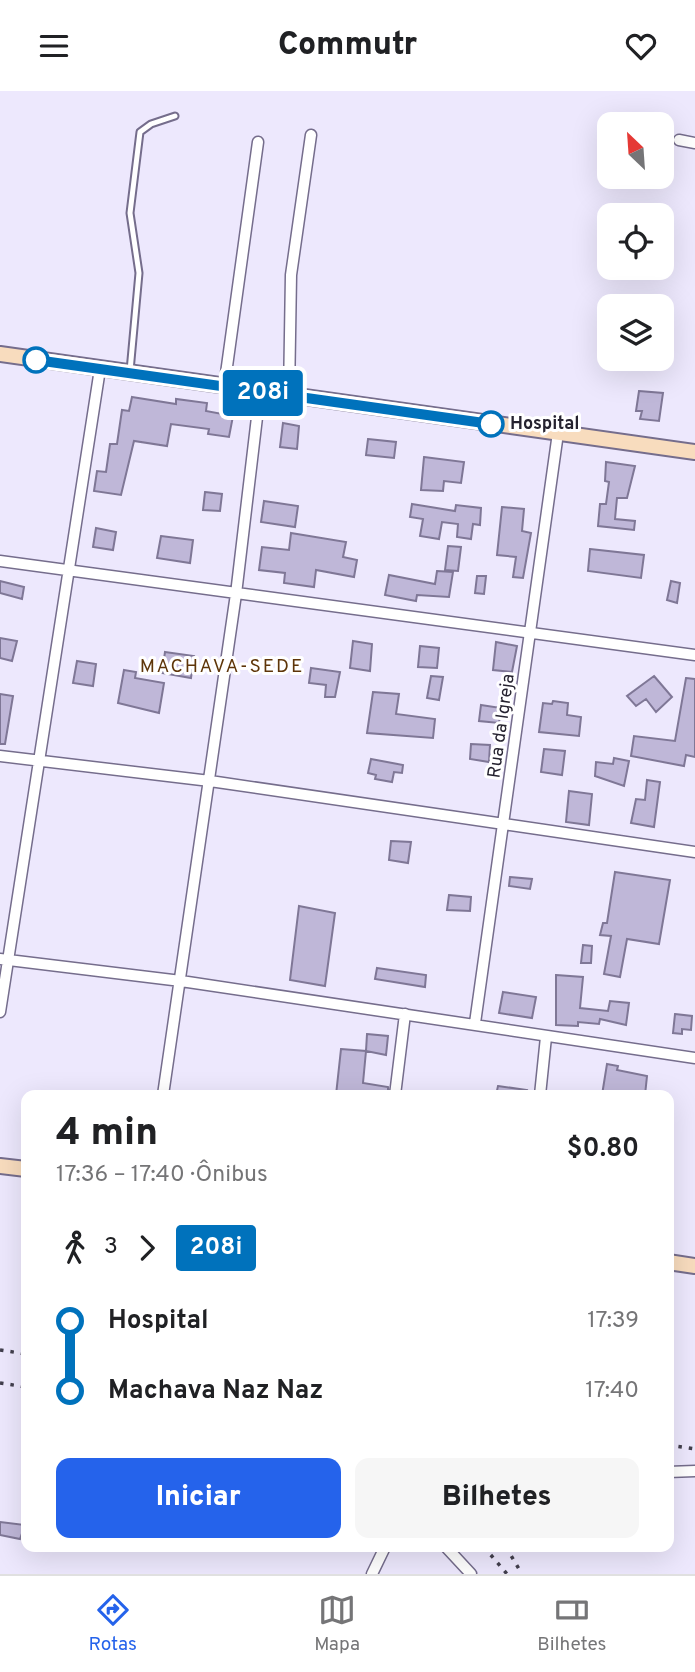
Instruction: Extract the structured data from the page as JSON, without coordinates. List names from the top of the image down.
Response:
{
  "streets": {
    "street": ["Rua da Igreja"]
  },
  "districts": ["MACHAVA-SEDE"],
  "places": ["Hospital"],
  "lines": ["bus line 208i"],
  "north": "top left",
  "page": {
    "header": "Commutr",
    "on_map": "208i",
    "heading": ["4 min", "17:36 – 17:40 · Ônibus", "$0.80"],
    "legs": ["3", "208i"],
    "list": [
      {
        "name": "Hospital",
        "value": "17:39"
      },
      {
        "name": "Machava Naz Naz",
        "value": "17:40"
      }
    ],
    "buttons": ["Iniciar", "Bilhetes"],
    "tabs": ["Rotas", "Mapa", "Bilhetes"]
  }
}
